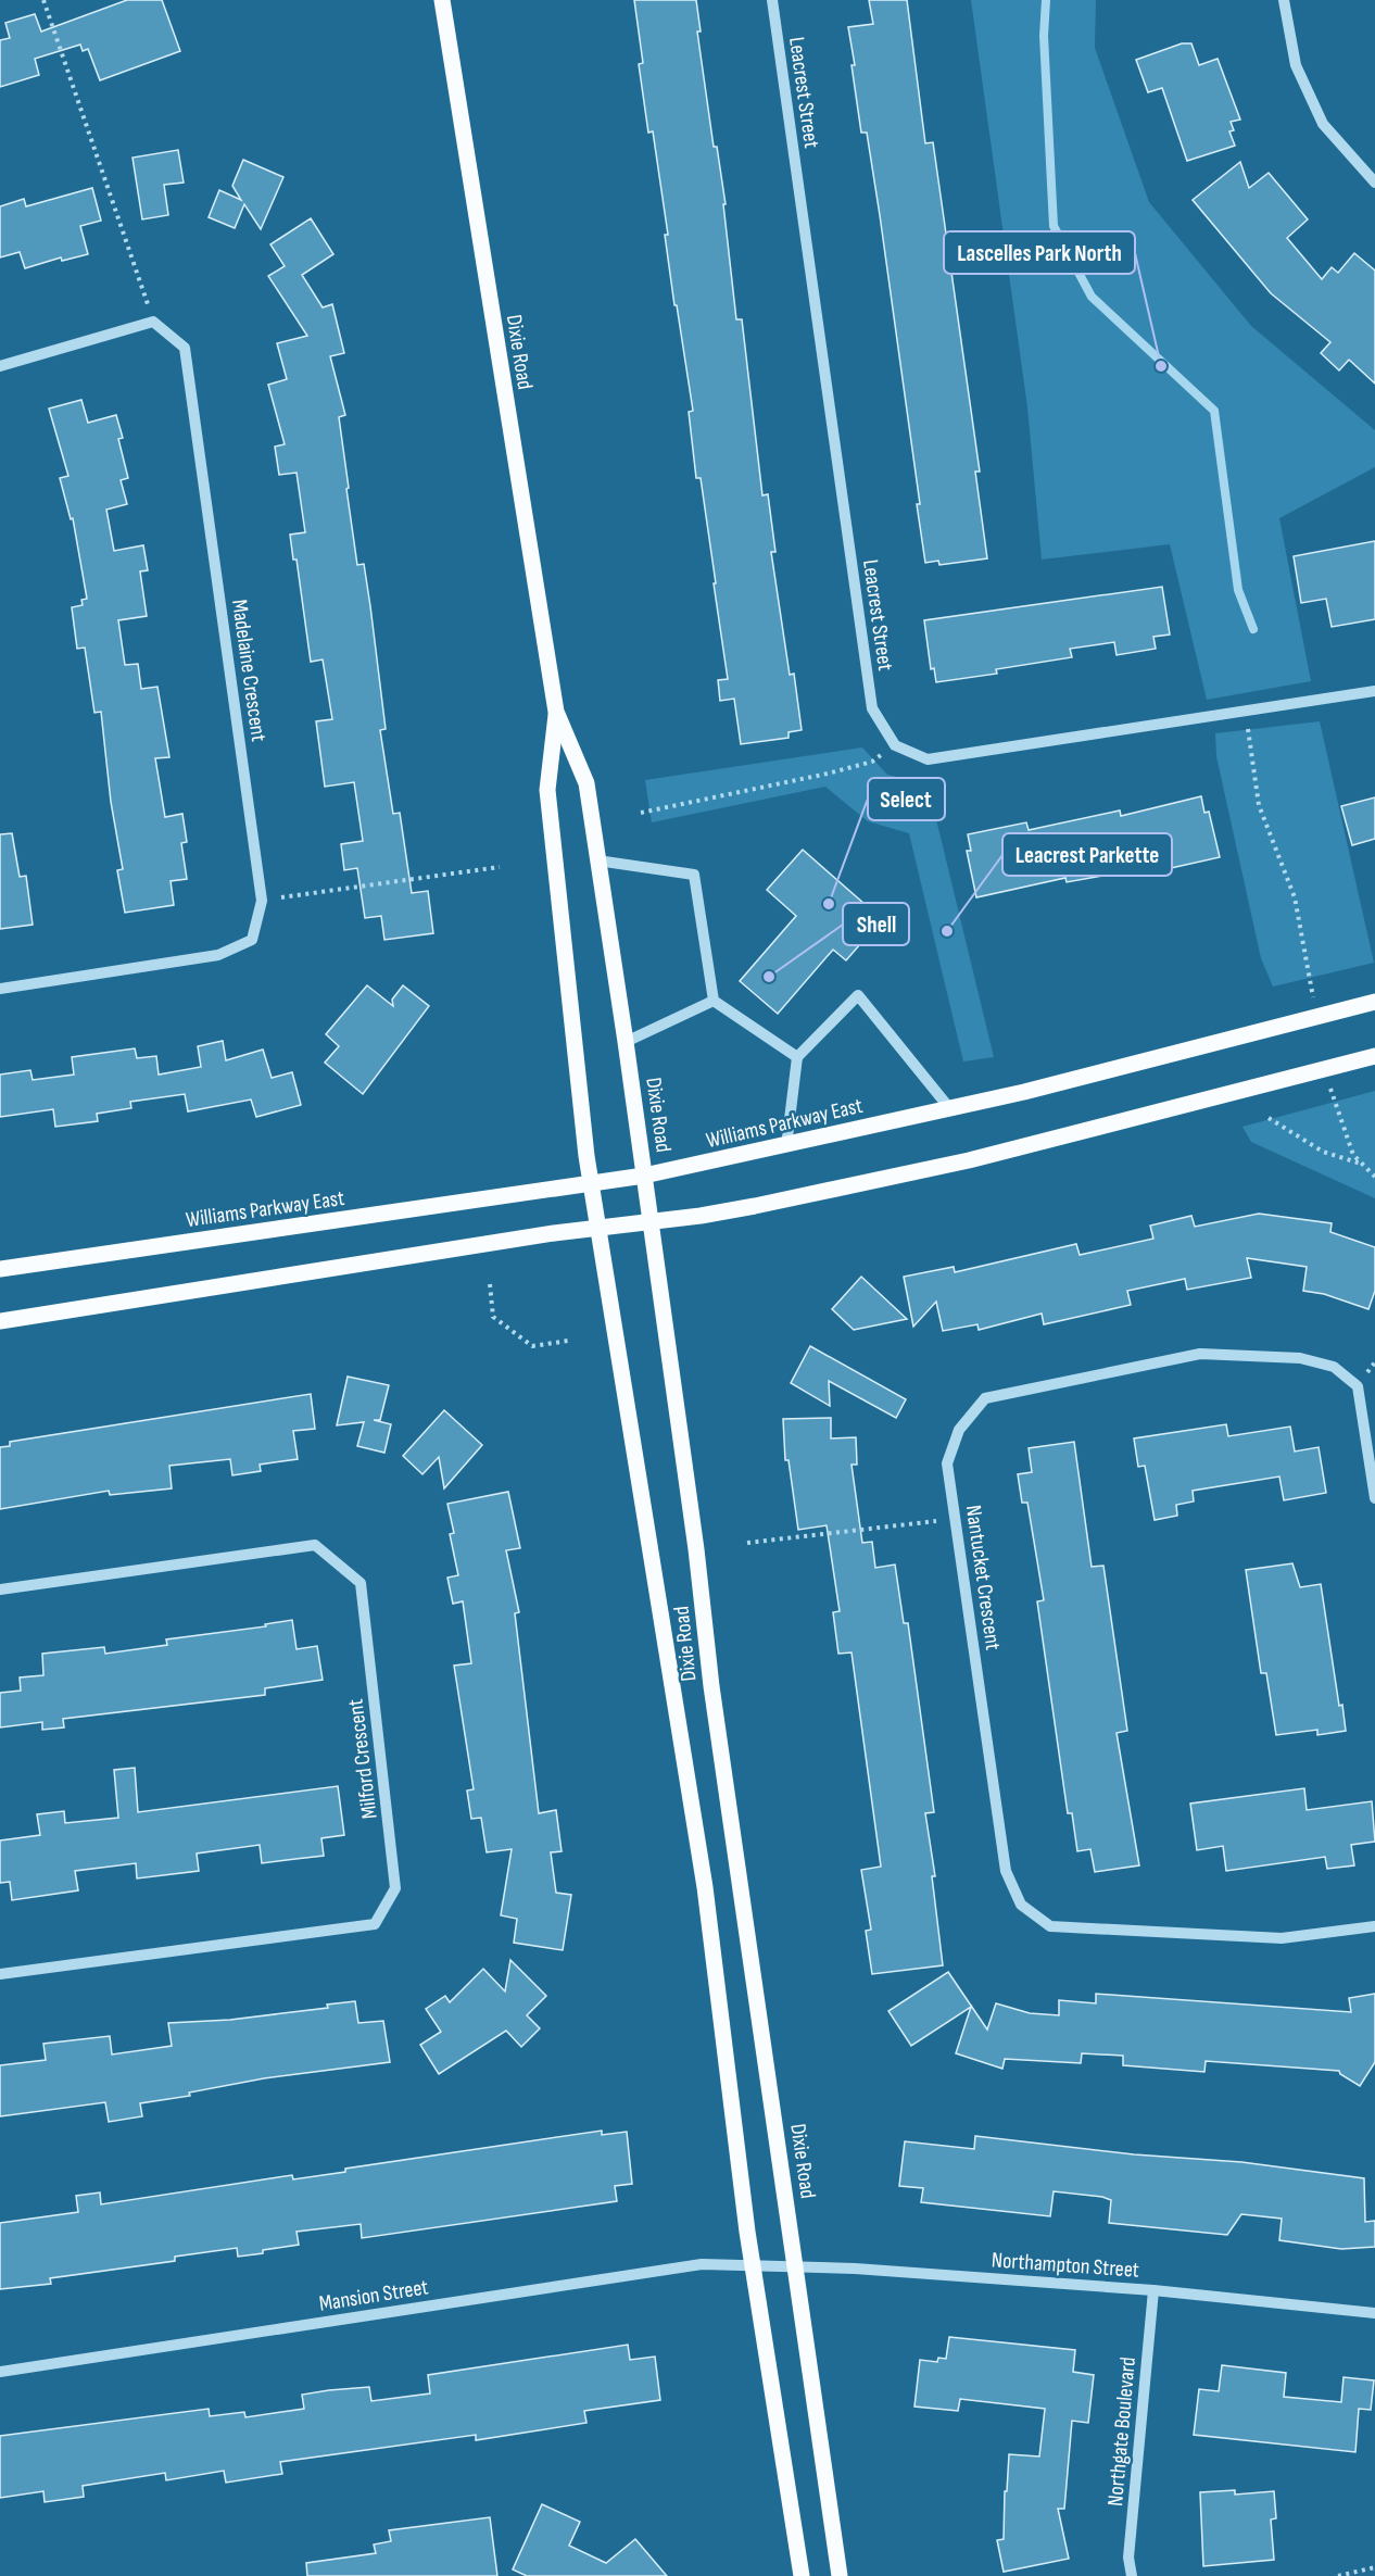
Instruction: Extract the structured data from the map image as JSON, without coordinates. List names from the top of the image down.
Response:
{
  "streets": {
    "main road": ["Dixie Road", "Williams Parkway East"],
    "street": [
      "Leacrest Street",
      "Madelaine Crescent",
      "Nantucket Crescent",
      "Milford Crescent",
      "Northampton Street",
      "Mansion Street",
      "Northgate Boulevard"
    ]
  },
  "crossings": [
    ["Dixie Road", "Williams Parkway East"],
    ["Dixie Road", "Northampton Street"],
    ["Dixie Road", "Mansion Street"],
    ["Northampton Street", "Mansion Street"],
    ["Northampton Street", "Northgate Boulevard"]
  ],
  "places": [
    "Lascelles Park North",
    "Select",
    "Leacrest Parkette",
    "Shell"
  ]
}
